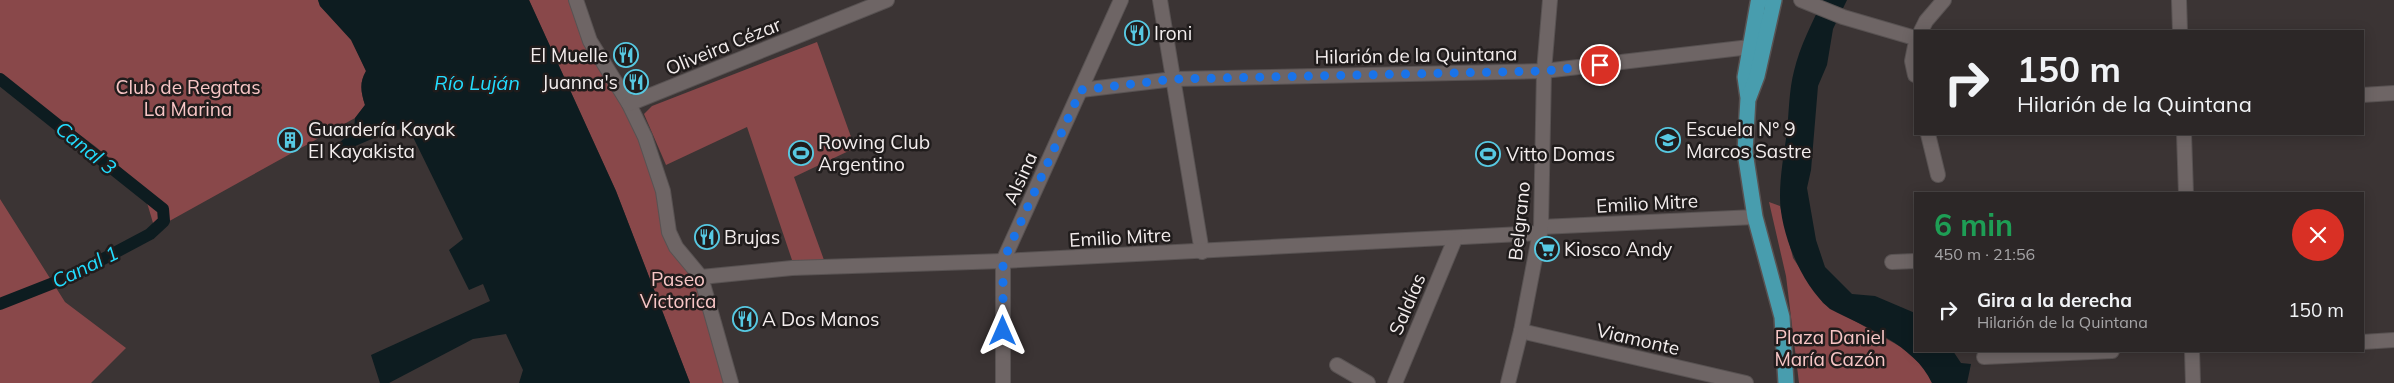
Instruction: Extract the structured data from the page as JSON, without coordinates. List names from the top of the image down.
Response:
{
  "streets": {
    "street": [
      "Oliveira Cézar",
      "Hilarión de la Quintana",
      "Alsina",
      "Emilio Mitre",
      "Belgrano",
      "Saldías",
      "Viamonte"
    ]
  },
  "crossings": [
    ["Hilarión de la Quintana", "Alsina"],
    ["Hilarión de la Quintana", "Belgrano"],
    ["Alsina", "Emilio Mitre"],
    ["Emilio Mitre", "Belgrano"],
    ["Emilio Mitre", "Saldías"],
    ["Belgrano", "Viamonte"]
  ],
  "water": ["Río Luján", "Canal 3", "Canal 1"],
  "parks": ["Club de Regatas La Marina", "Paseo Victorica", "Plaza Daniel María Cazón"],
  "places": {
    "restaurant": [
      "Ironi",
      "El Muelle",
      "Juanna's",
      "Brujas",
      "A Dos Manos"
    ],
    "building": ["Guardería Kayak El Kayakista"],
    "school or university": ["Escuela N° 9 Marcos Sastre"],
    "sports": ["Rowing Club Argentino", "Vitto Domas"],
    "supermarket": ["Kiosco Andy"]
  },
  "page": {
    "turn": ["150 m", "Hilarión de la Quintana"],
    "heading": ["6 min", "450 m · 21:56"],
    "list": [
      {
        "name": "Gira a la derecha",
        "note": "Hilarión de la Quintana",
        "value": "150 m"
      }
    ]
  }
}
